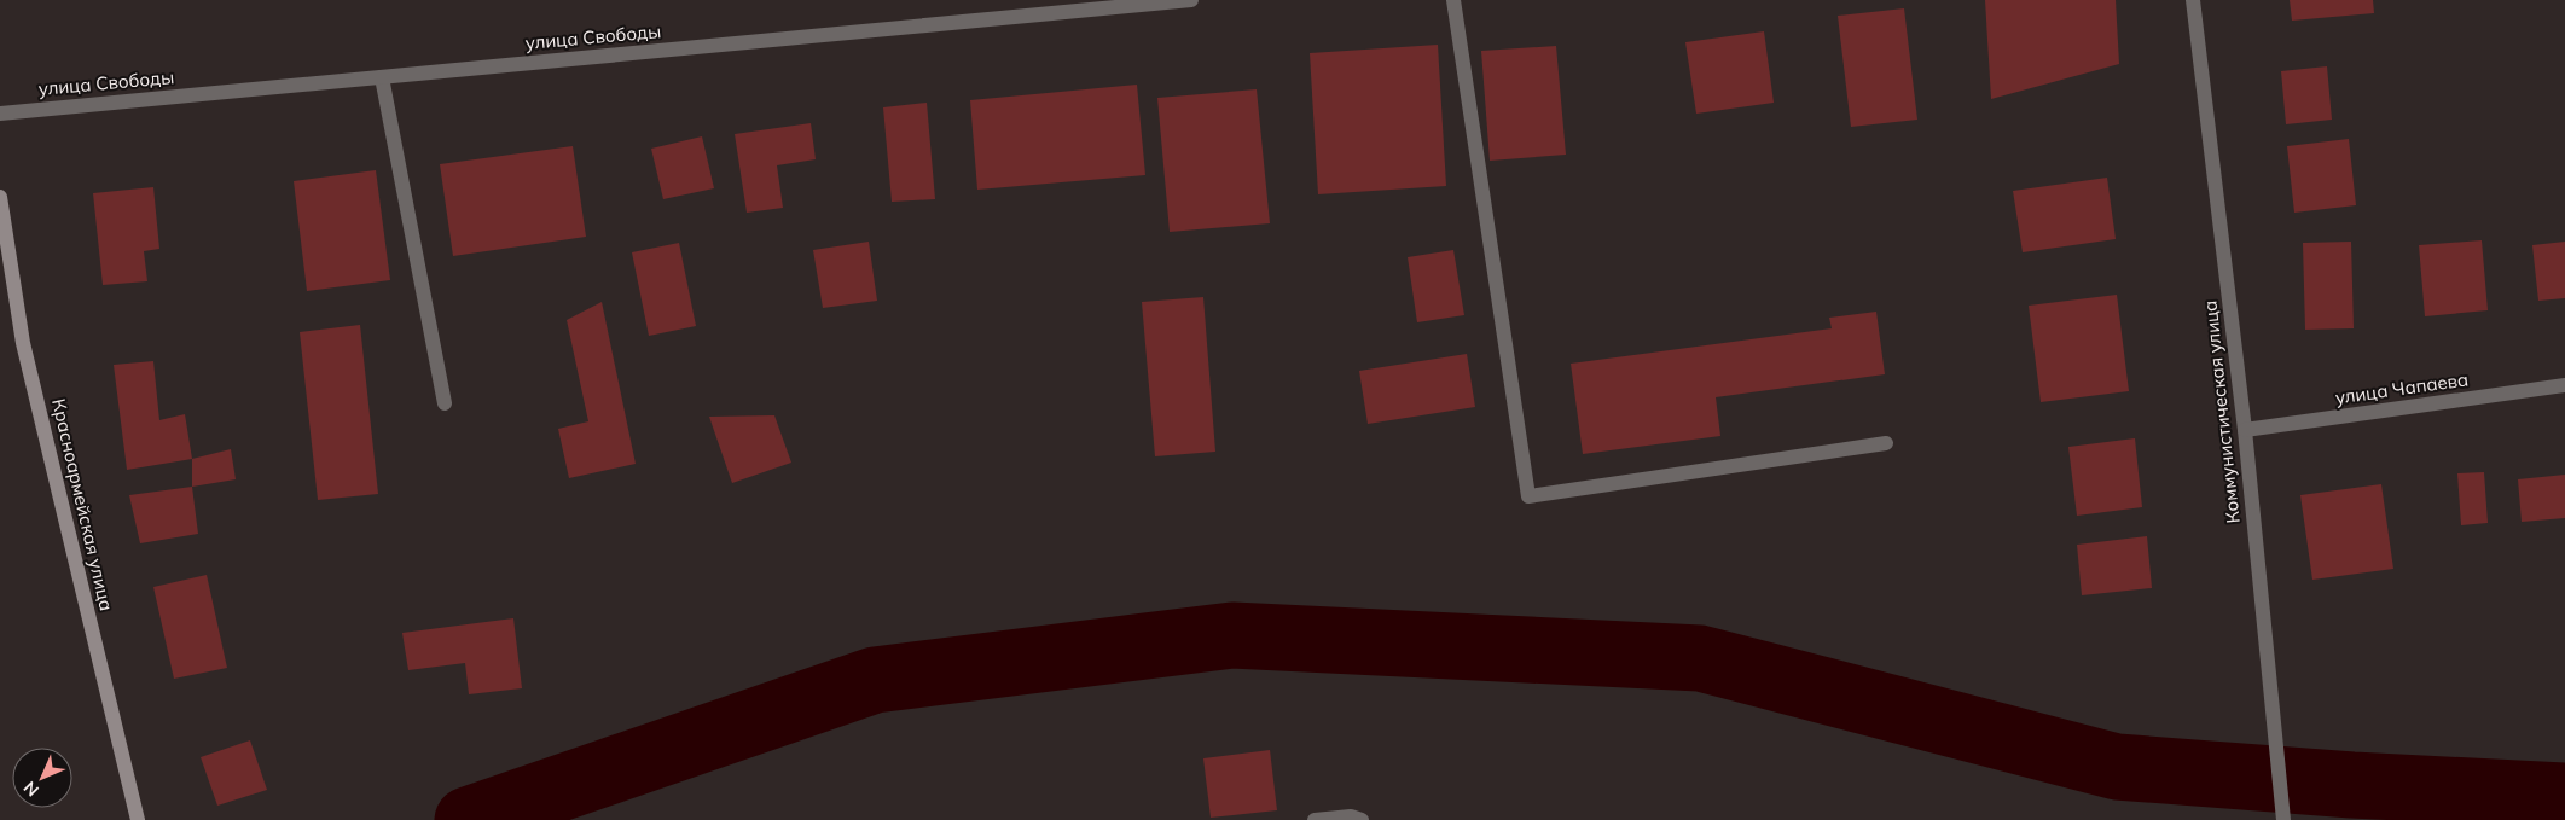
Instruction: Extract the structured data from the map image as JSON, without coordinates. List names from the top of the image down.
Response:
{
  "streets": {
    "main road": ["Красноармейская улица"],
    "street": ["улица Свободы", "улица Чапаева", "Коммунистическая улица"]
  },
  "crossings": [
    ["улица Чапаева", "Коммунистическая улица"]
  ],
  "north": "bottom left"
}
